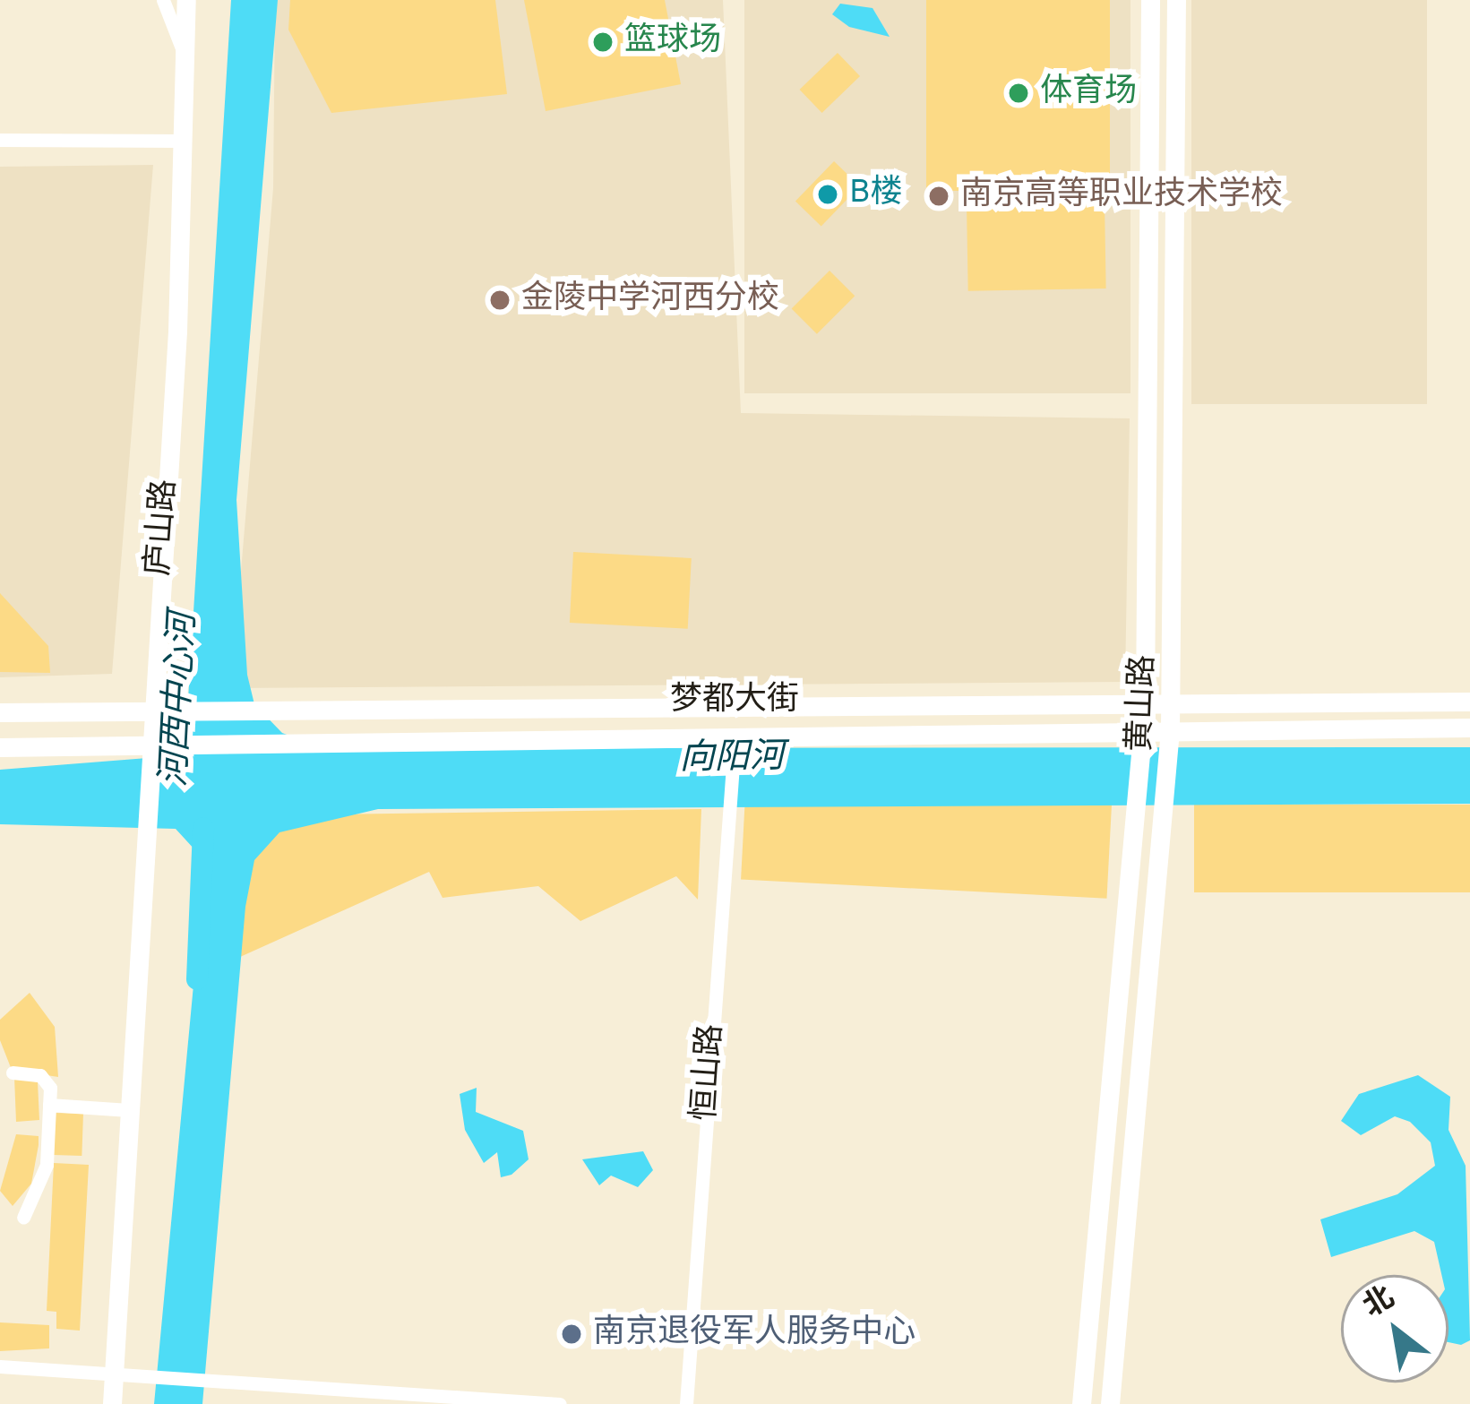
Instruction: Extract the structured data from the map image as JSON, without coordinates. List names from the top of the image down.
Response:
{
  "streets": {
    "main road": ["庐山路", "梦都大街", "黄山路"],
    "street": ["恒山路"]
  },
  "crossings": [
    ["庐山路", "梦都大街"],
    ["梦都大街", "黄山路"],
    ["梦都大街", "恒山路"]
  ],
  "water": ["河西中心河", "向阳河"],
  "places": [
    "篮球场",
    "体育场",
    "B楼",
    "南京高等职业技术学校",
    "金陵中学河西分校",
    "南京退役军人服务中心"
  ],
  "north": "top left"
}
